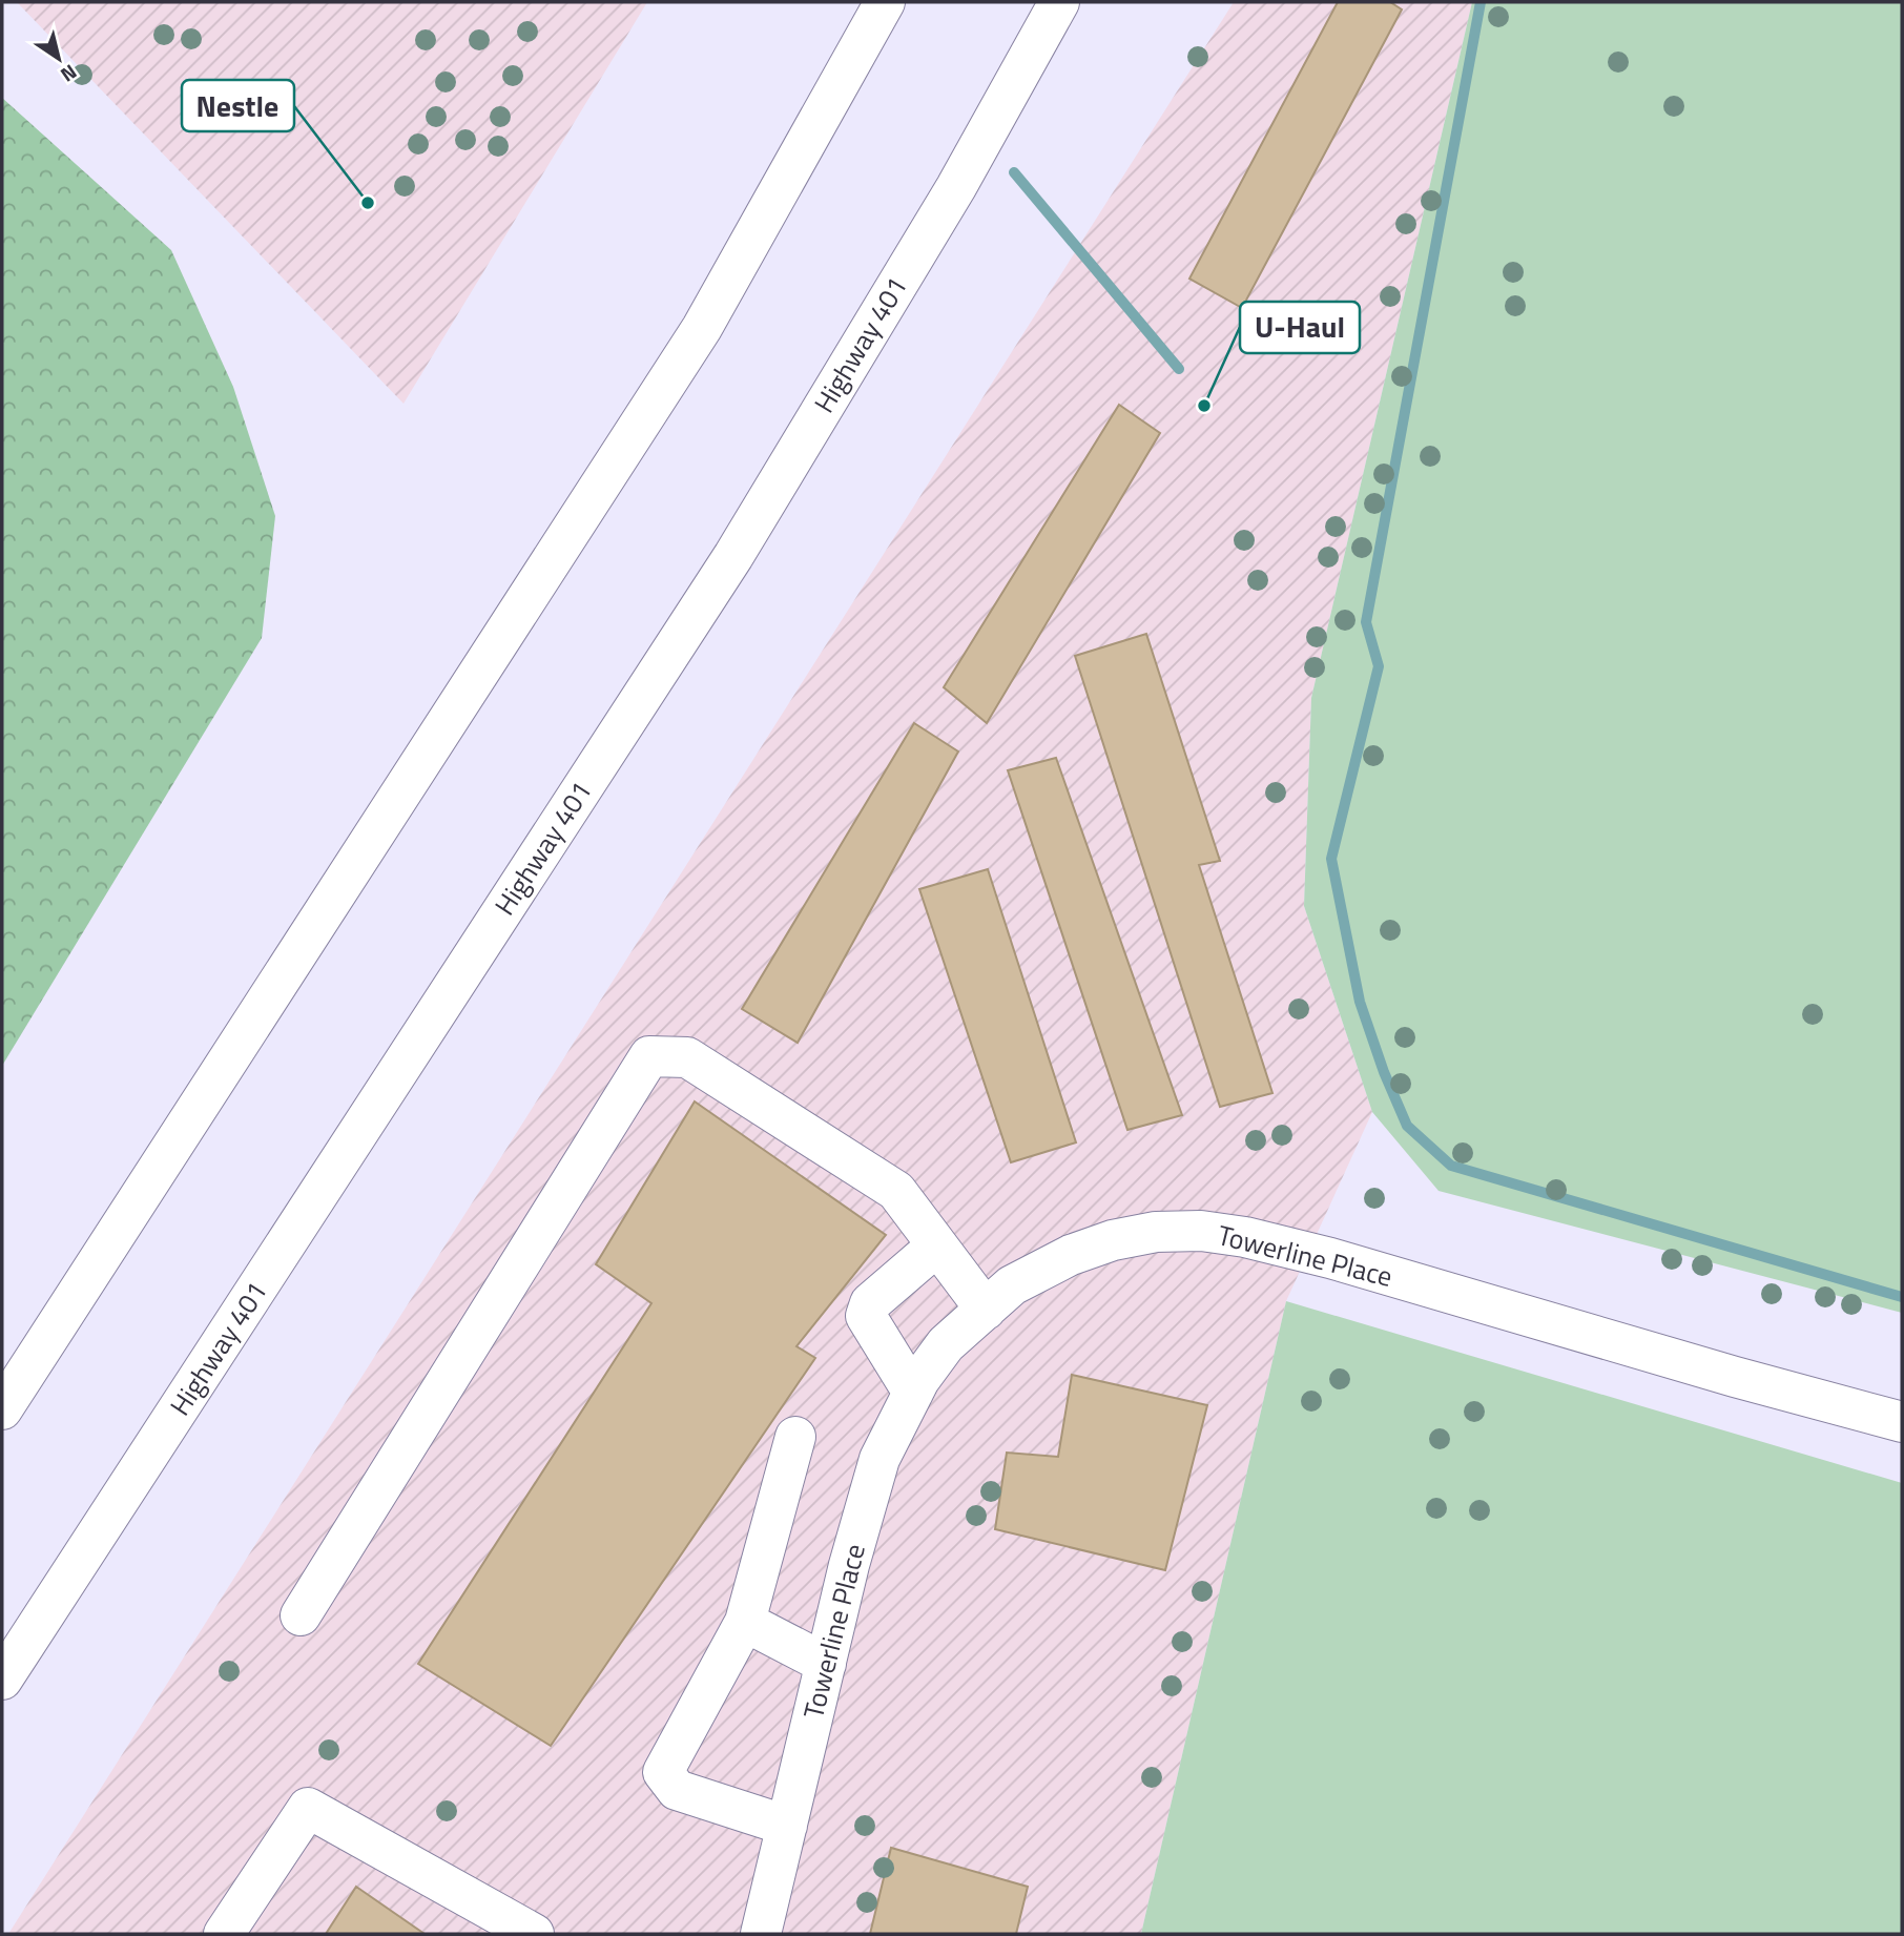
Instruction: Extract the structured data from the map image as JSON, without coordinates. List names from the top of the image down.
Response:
{
  "streets": {
    "main road": ["Highway 401", "Towerline Place"]
  },
  "places": ["Nestle", "U-Haul"],
  "north": "bottom right"
}
